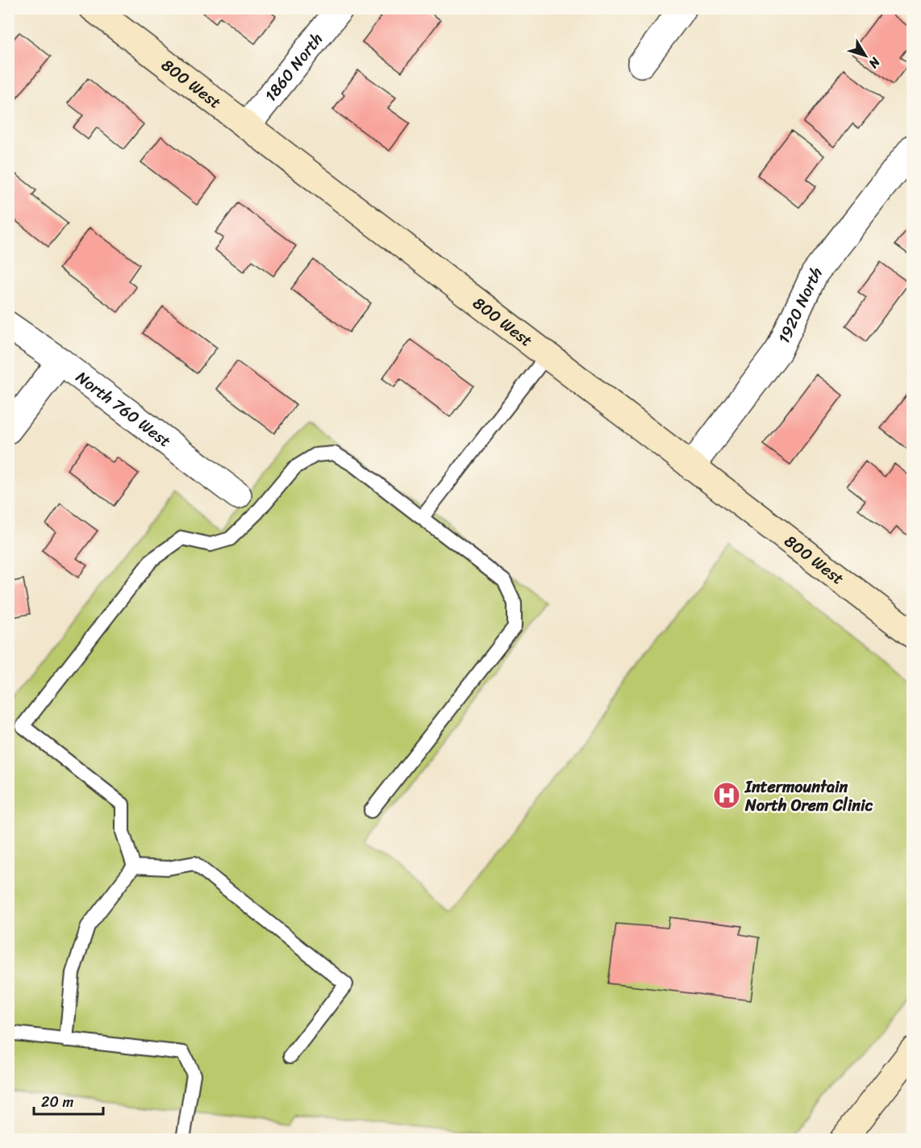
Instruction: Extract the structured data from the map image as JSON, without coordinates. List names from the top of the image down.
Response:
{
  "streets": {
    "street": [
      "1860 North",
      "800 West",
      "1920 North",
      "North 760 West"
    ]
  },
  "crossings": [
    ["1860 North", "800 West"],
    ["800 West", "1920 North"]
  ],
  "places": {
    "hospital": ["Intermountain North Orem Clinic"]
  },
  "scale_bar": "20 m",
  "north": "bottom right"
}
